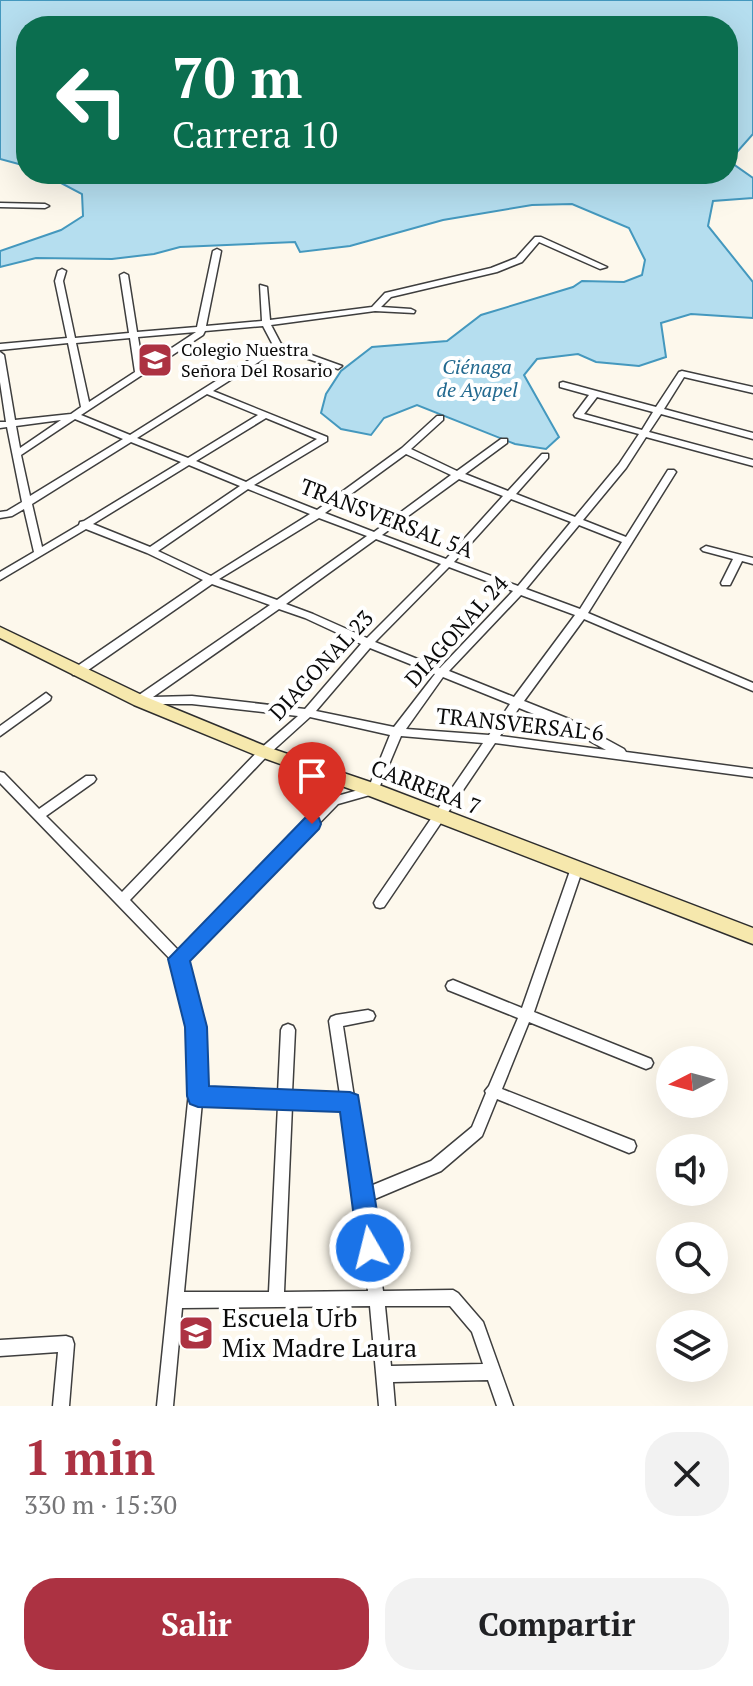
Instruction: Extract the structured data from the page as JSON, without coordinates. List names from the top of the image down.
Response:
{
  "streets": {
    "main road": ["CARRERA 7"],
    "street": [
      "TRANSVERSAL 5A",
      "DIAGONAL 24",
      "DIAGONAL 23",
      "TRANSVERSAL 6"
    ]
  },
  "crossings": [
    ["TRANSVERSAL 5A", "DIAGONAL 24"],
    ["TRANSVERSAL 5A", "DIAGONAL 23"],
    ["DIAGONAL 24", "TRANSVERSAL 6"],
    ["DIAGONAL 24", "CARRERA 7"],
    ["DIAGONAL 23", "TRANSVERSAL 6"],
    ["DIAGONAL 23", "CARRERA 7"],
    ["TRANSVERSAL 6", "CARRERA 7"]
  ],
  "water": ["Ciénaga de Ayapel"],
  "places": {
    "school or university": ["Colegio Nuestra Señora Del Rosario", "Escuela Urb Mix Madre Laura"]
  },
  "north": "left",
  "page": {
    "turn": ["70 m", "Carrera 10"],
    "heading": ["1 min", "330 m · 15:30"],
    "buttons": ["Salir", "Compartir"]
  }
}
